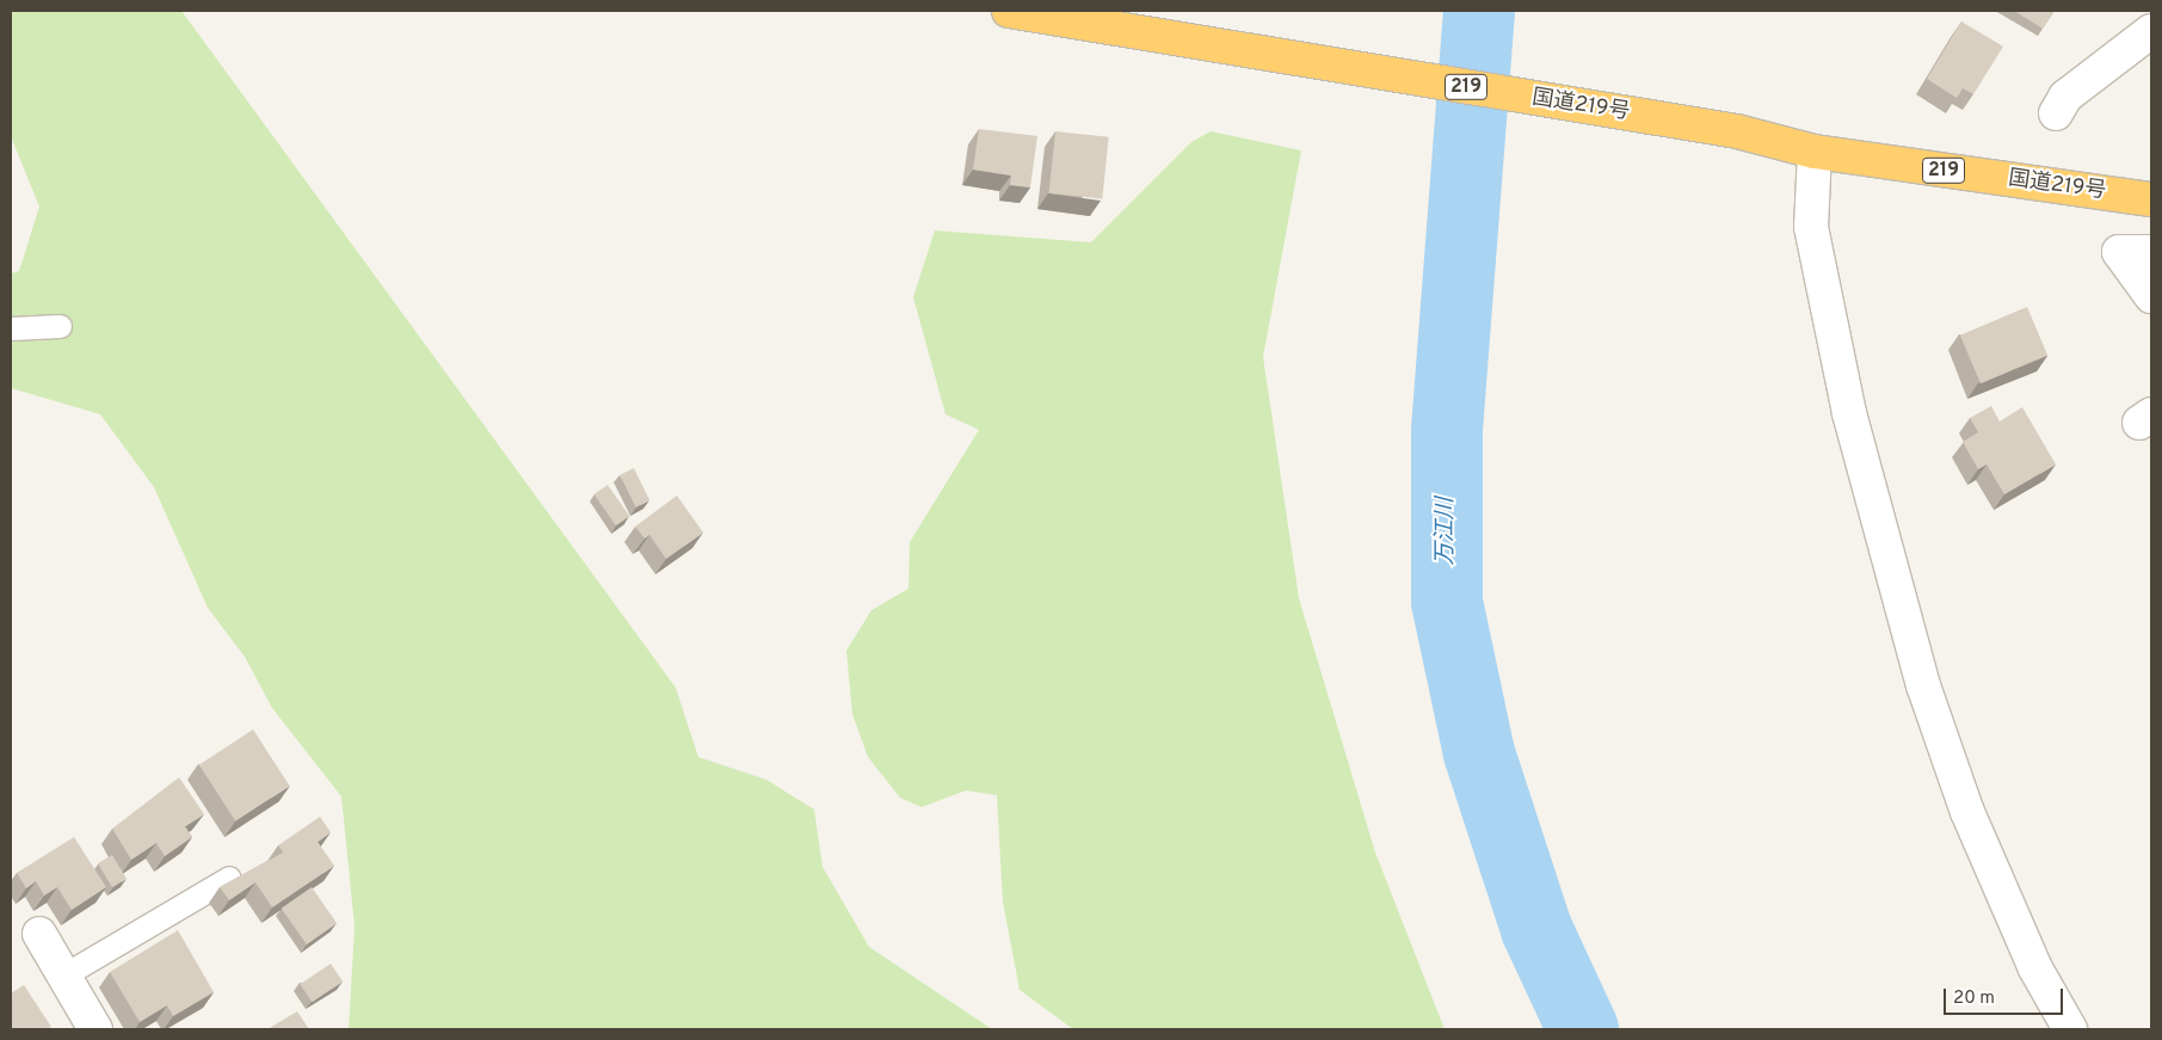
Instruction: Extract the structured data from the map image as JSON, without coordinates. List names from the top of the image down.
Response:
{
  "streets": {
    "highway": ["219", "国道219号"]
  },
  "water": ["万江川"],
  "scale_bar": "20 m"
}
